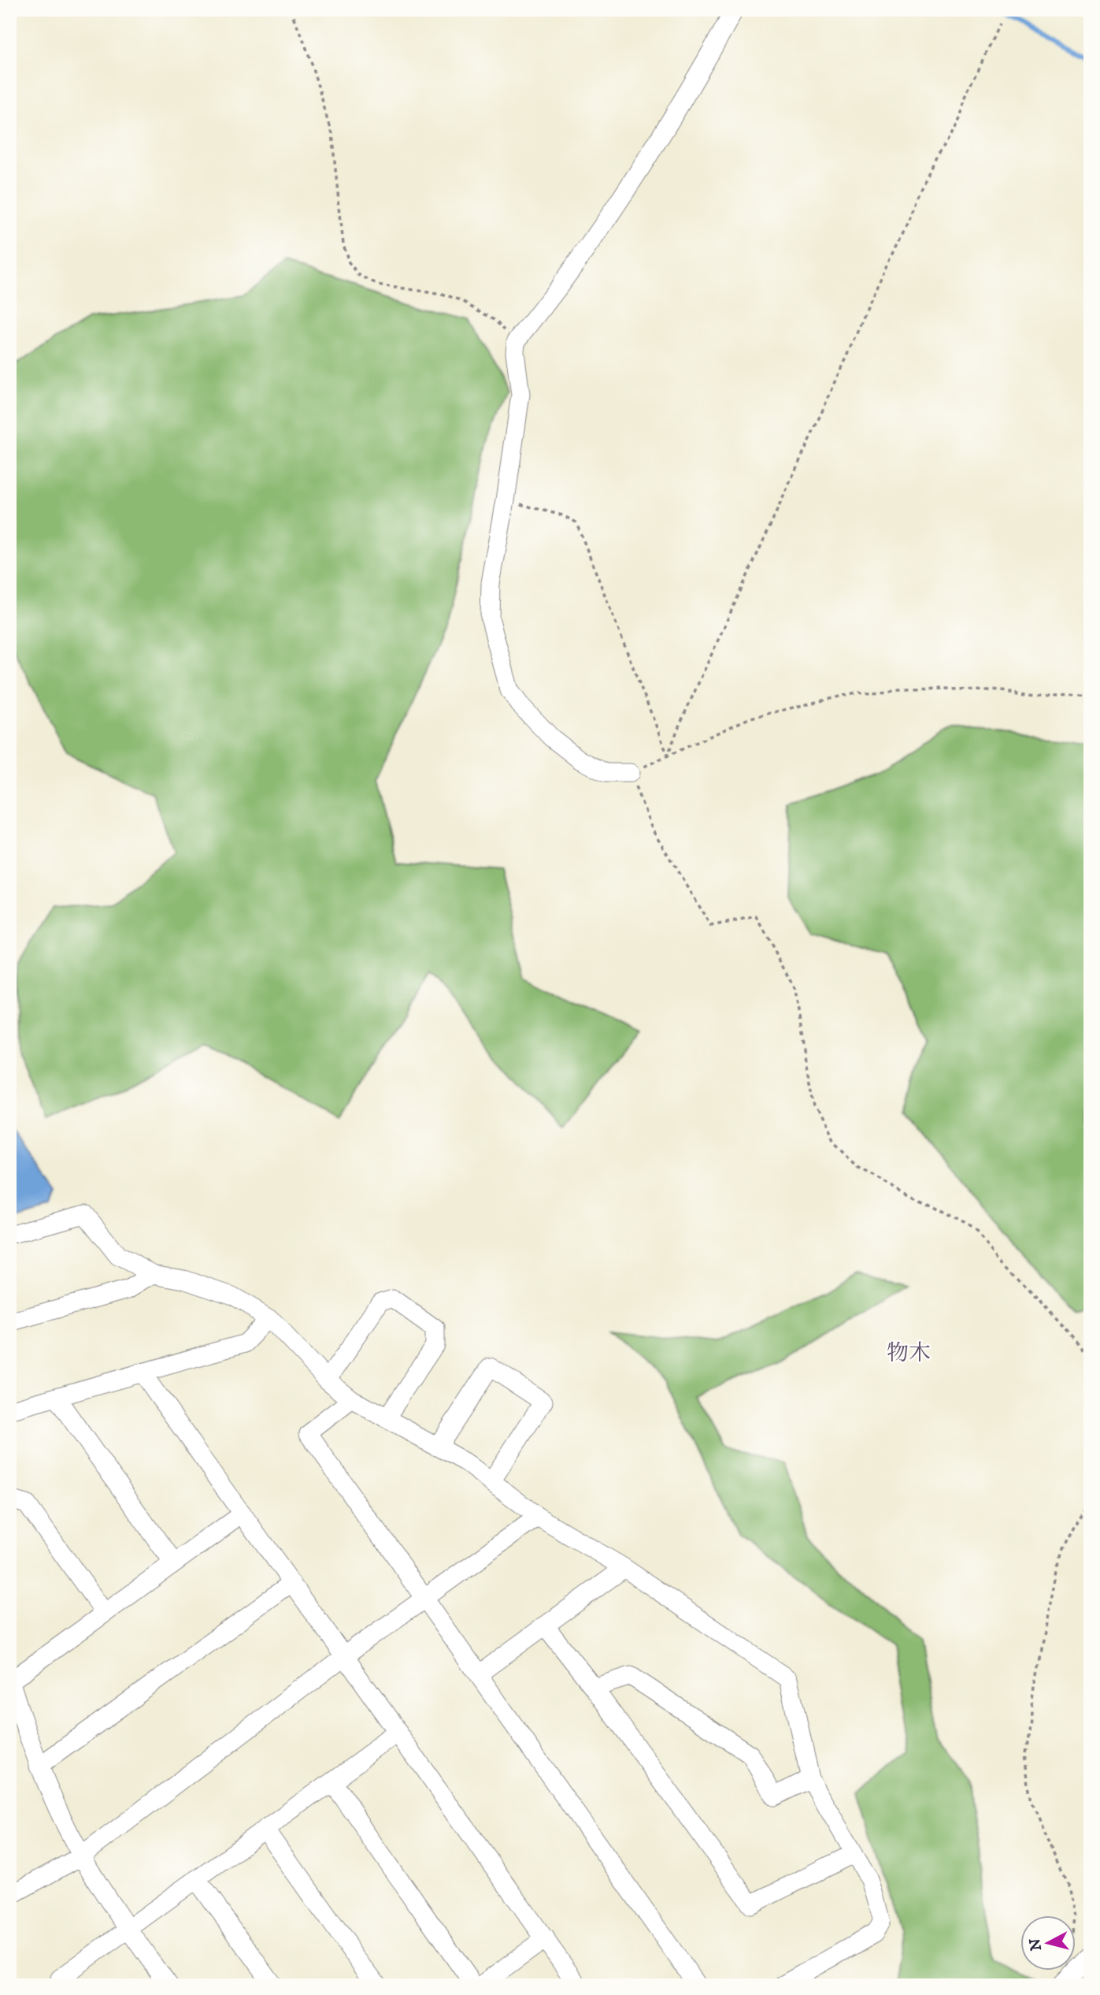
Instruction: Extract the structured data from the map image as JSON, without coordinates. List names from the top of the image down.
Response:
{
  "districts": ["物木"],
  "north": "left"
}
